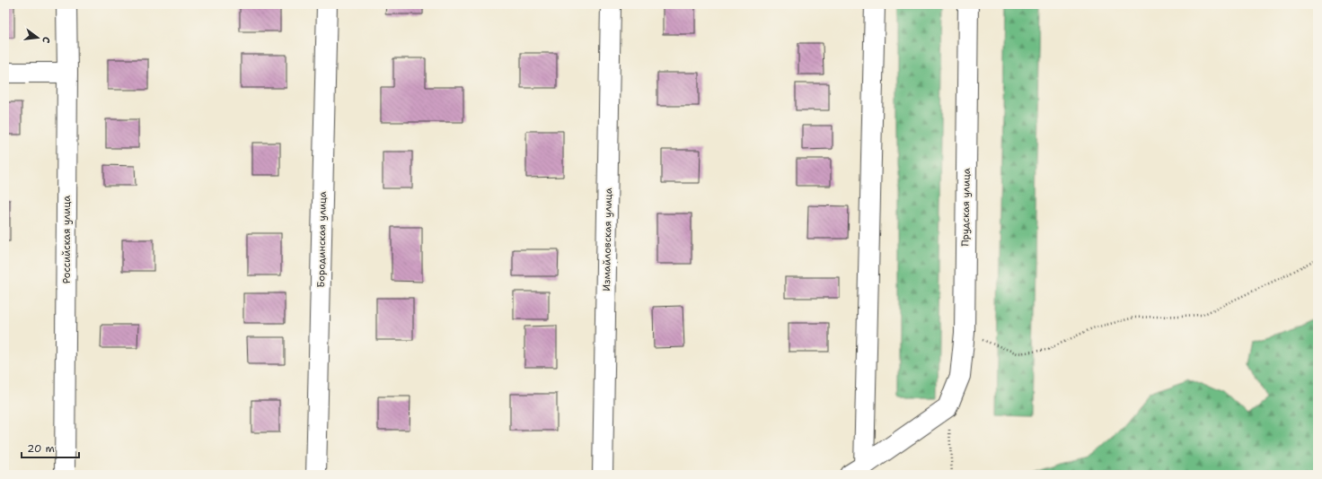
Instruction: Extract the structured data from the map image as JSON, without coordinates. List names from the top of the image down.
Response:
{
  "streets": {
    "street": [
      "Прудская улица",
      "Российская улица",
      "Бородинская улица",
      "Измайловская улица"
    ]
  },
  "scale_bar": "20 m",
  "north": "right"
}
